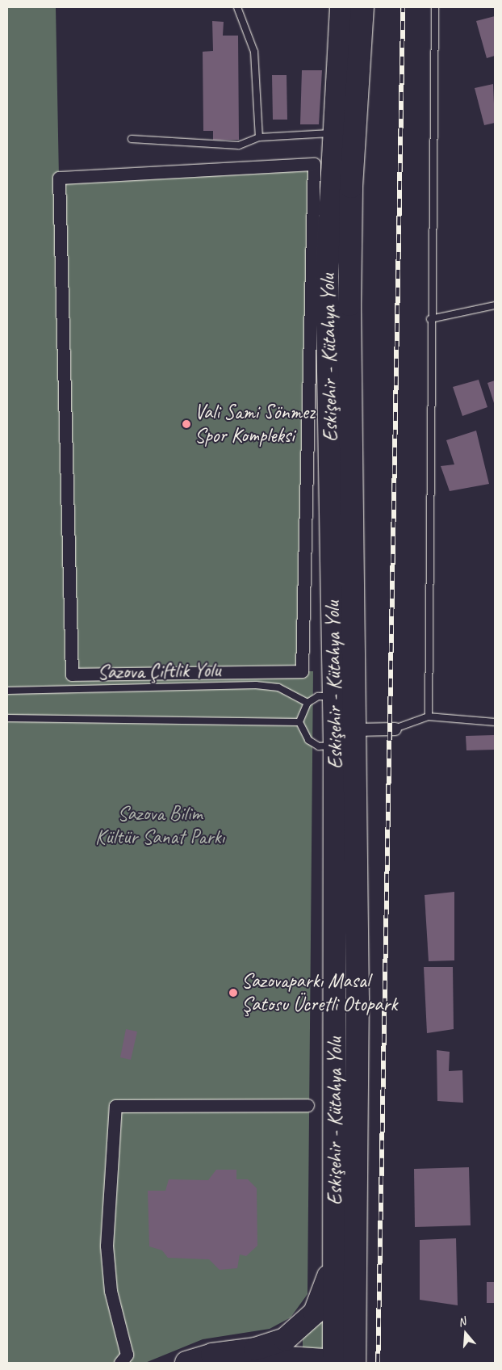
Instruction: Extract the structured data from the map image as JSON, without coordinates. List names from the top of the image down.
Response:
{
  "streets": {
    "highway": ["Eskişehir - Kütahya Yolu"],
    "lane": ["Sazova Çiftlik Yolu"]
  },
  "parks": ["Sazova Bilim Kültür Sanat Parkı"],
  "places": ["Vali Sami Sönmez Spor Kompleksi", "Sazovaparkı Masal Şatosu Ücretli Otopark"],
  "north": "top"
}
